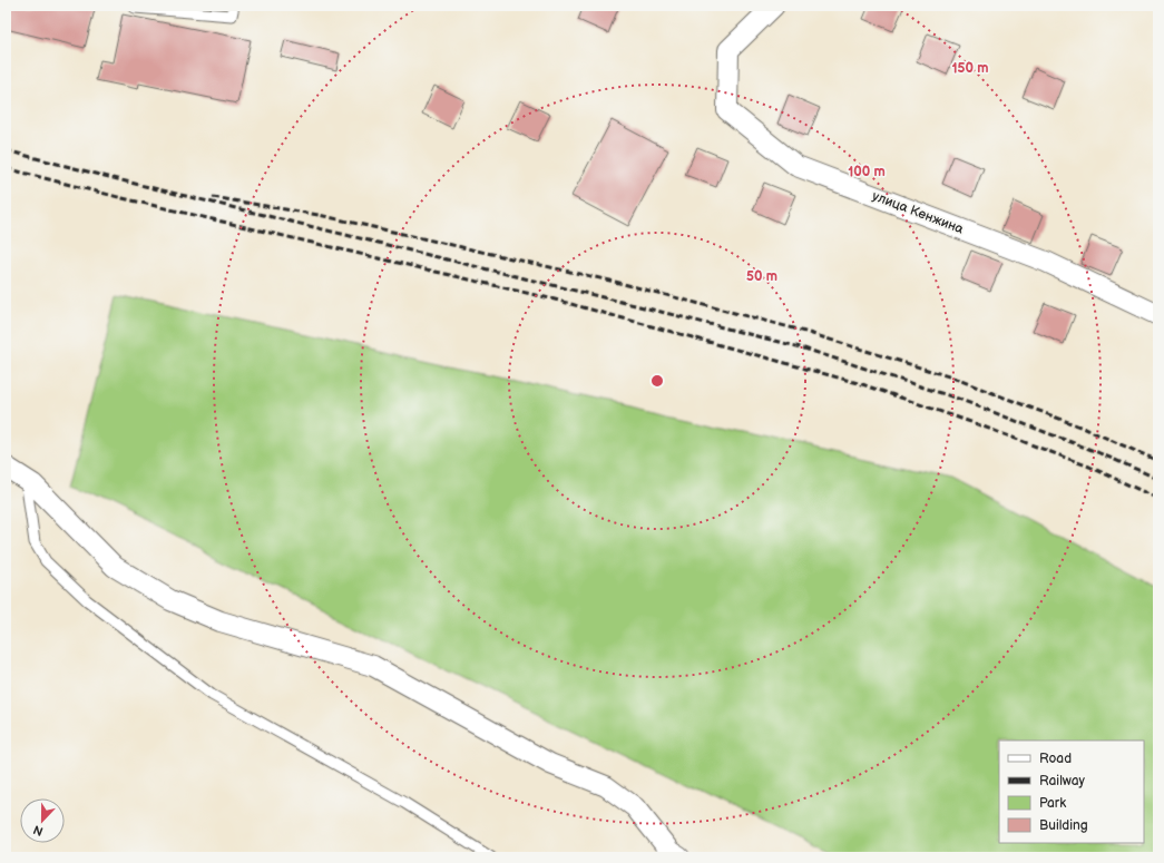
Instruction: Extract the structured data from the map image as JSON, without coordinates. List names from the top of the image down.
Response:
{
  "streets": {
    "street": ["улица Кенжина"]
  },
  "legend": [
    "Road",
    "Railway",
    "Park",
    "Building"
  ],
  "north": "bottom",
  "rings": ["150 m", "100 m", "50 m"]
}
